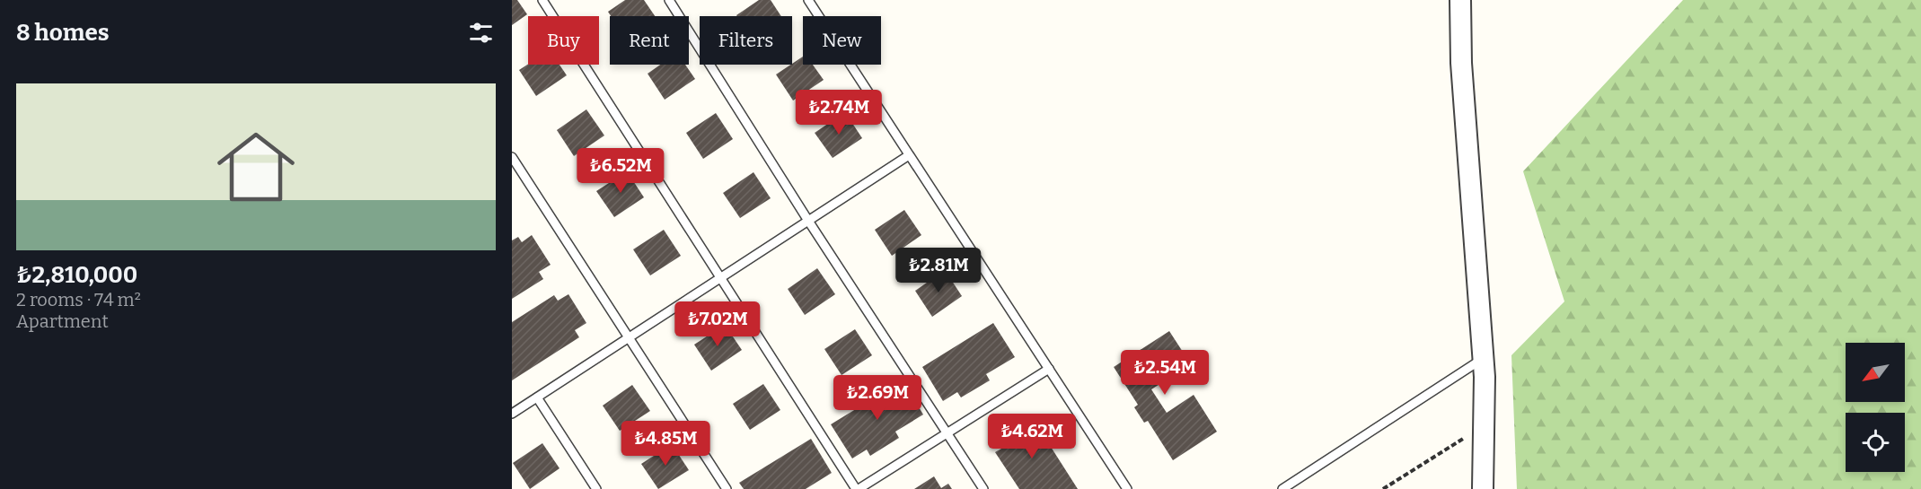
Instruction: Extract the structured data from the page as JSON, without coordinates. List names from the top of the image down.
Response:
{
  "north": "bottom left",
  "page": {
    "heading": "8 homes",
    "chip": [
      "Buy",
      "Rent",
      "Filters",
      "New"
    ],
    "list": [
      {
        "name": "₺2,810,000",
        "note": "2 rooms · 74 m² · Apartment"
      }
    ],
    "price": [
      "₺2.74M",
      "₺6.52M",
      "₺2.81M",
      "₺7.02M",
      "₺2.54M",
      "₺2.69M",
      "₺4.62M",
      "₺4.85M"
    ]
  }
}
